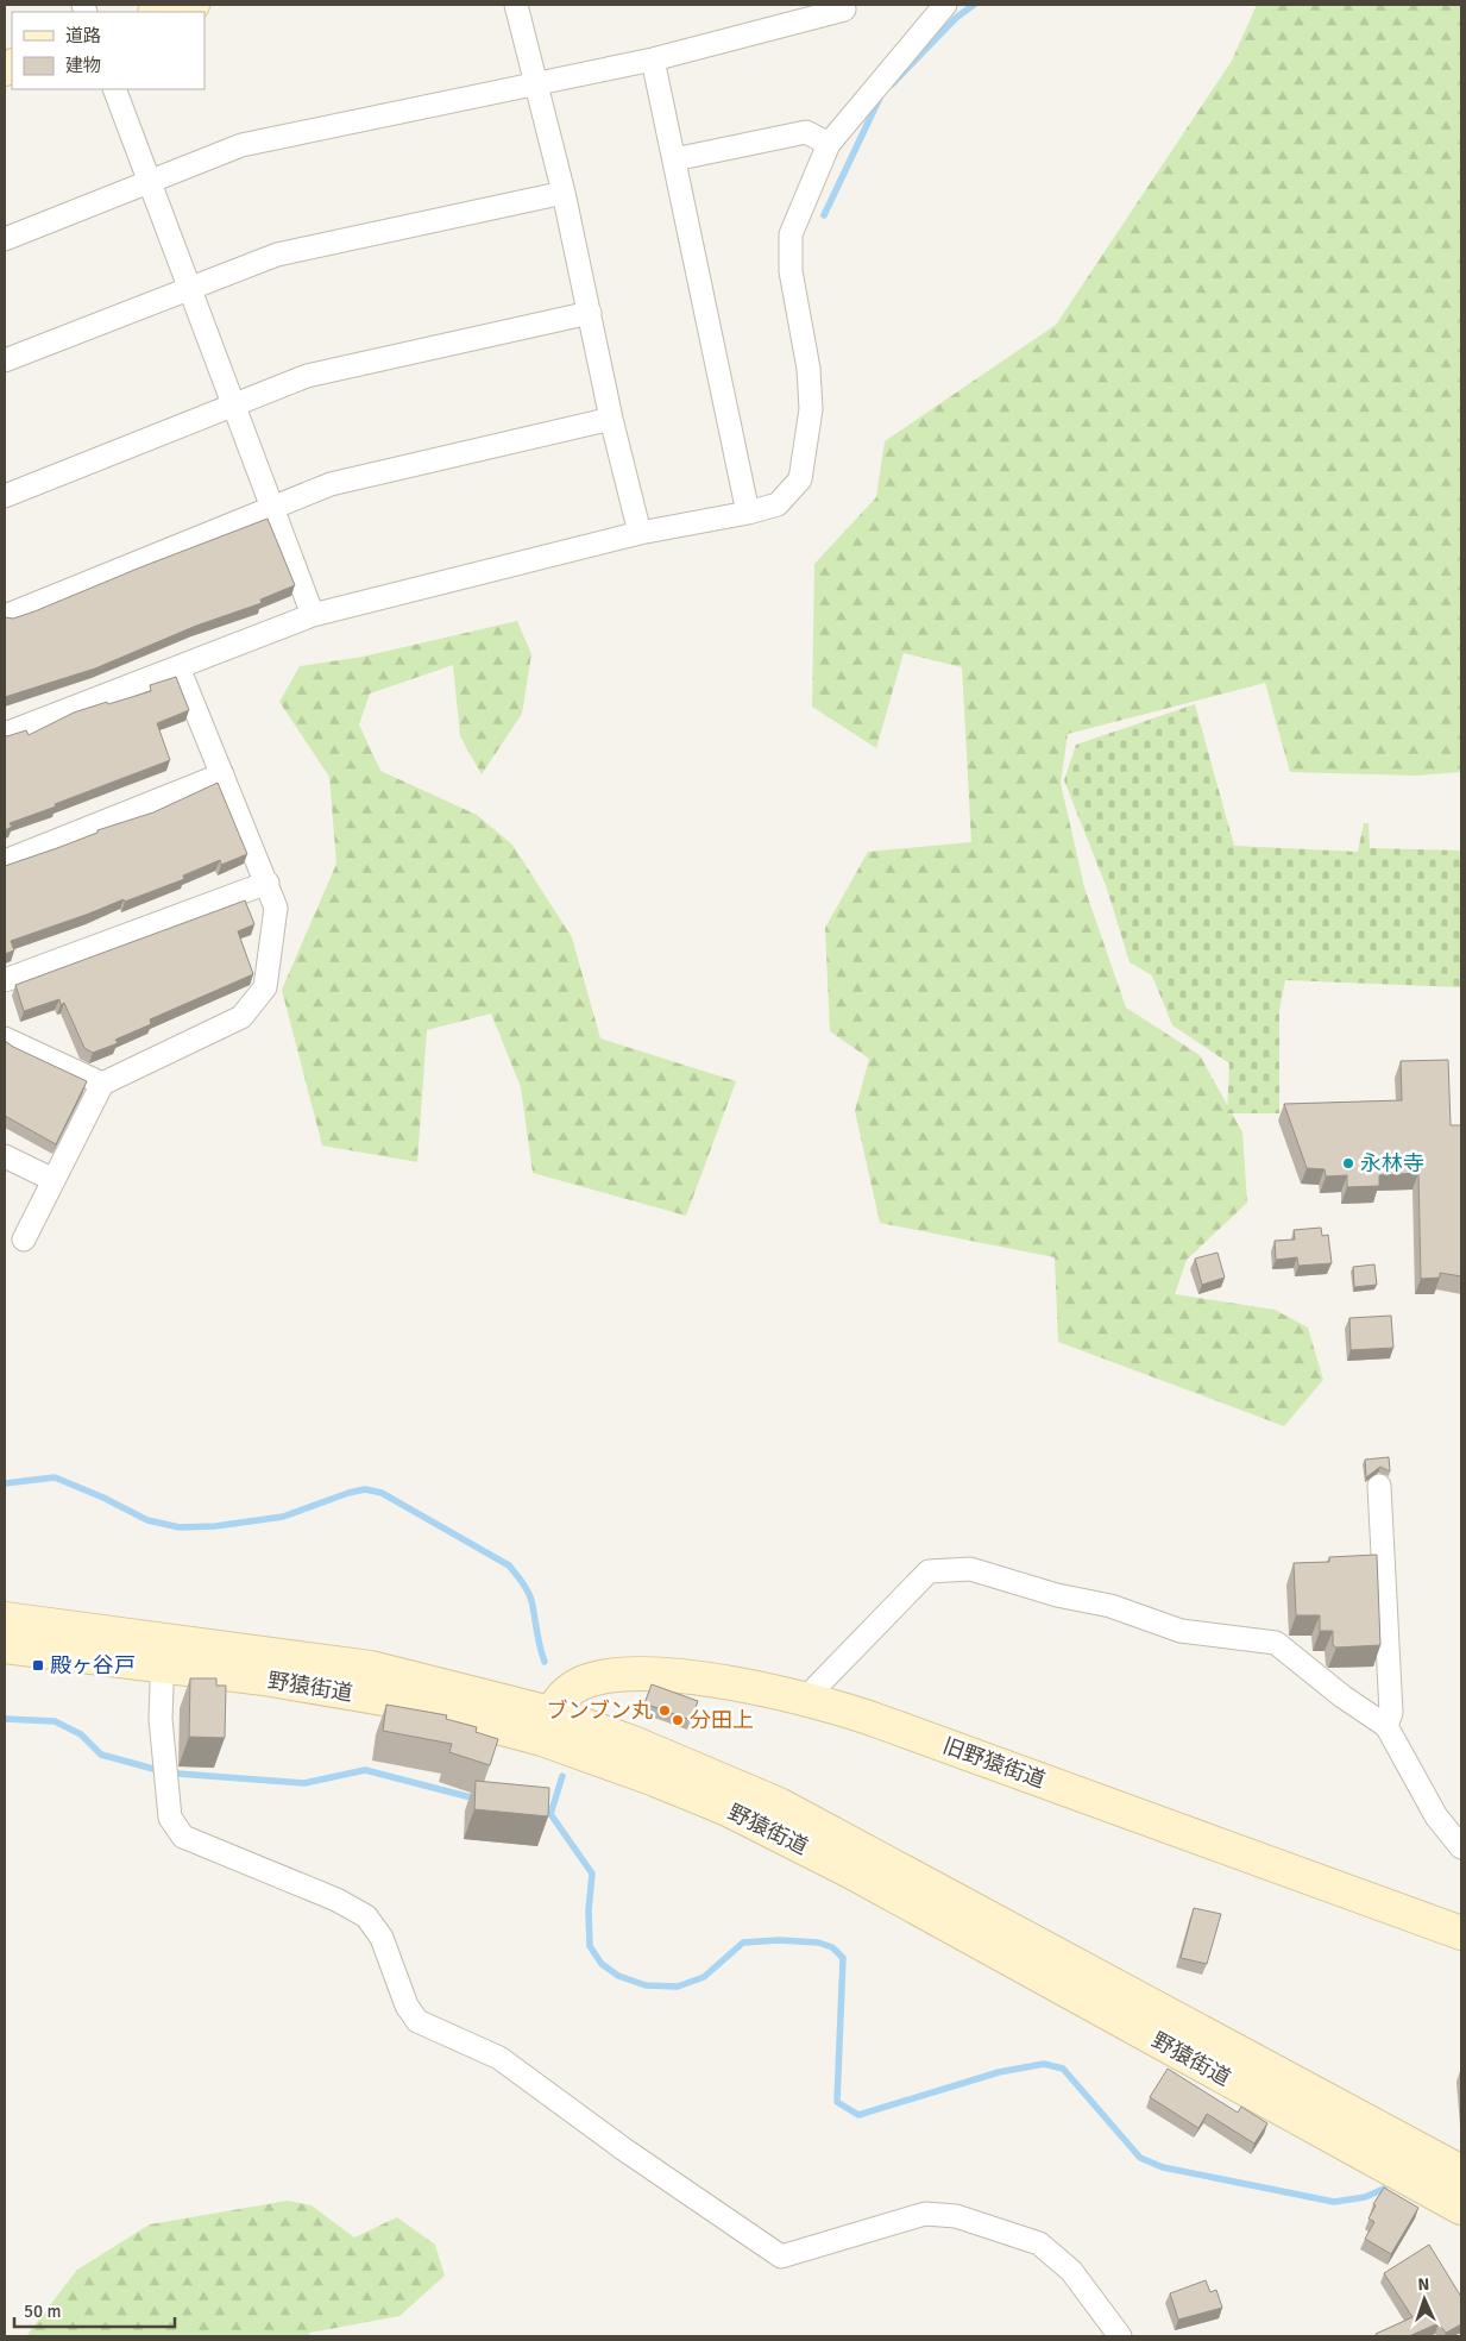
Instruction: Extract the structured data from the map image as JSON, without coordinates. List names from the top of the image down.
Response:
{
  "streets": {
    "main road": ["野猿街道", "旧野猿街道"]
  },
  "crossings": [
    ["野猿街道", "旧野猿街道"]
  ],
  "places": {
    "other": ["永林寺", "ブンブン丸", "分田上"],
    "transit": ["殿ヶ谷戸"]
  },
  "legend": ["道路", "建物"],
  "scale_bar": "50 m",
  "north": "top"
}
